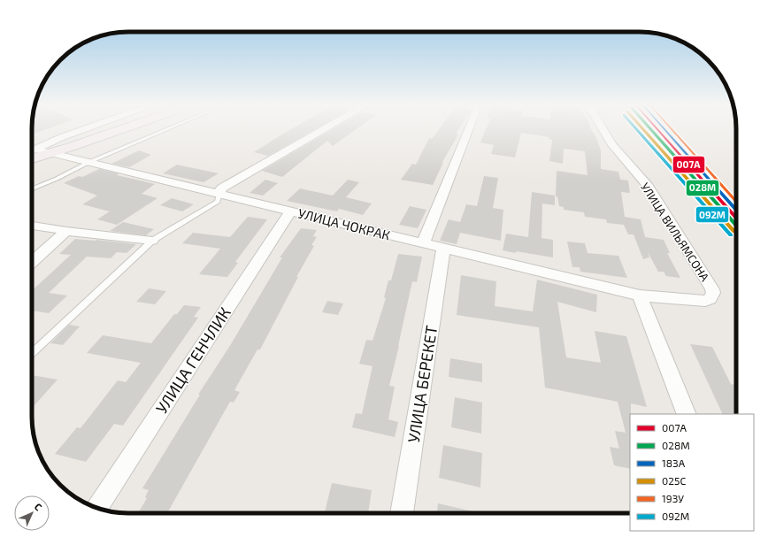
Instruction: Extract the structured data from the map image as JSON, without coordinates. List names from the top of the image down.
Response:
{
  "streets": {
    "street": [
      "УЛИЦА ЧОКРАК",
      "УЛИЦА ВИЛЬЯМСОНА",
      "УЛИЦА ГЕНЧЛИК",
      "УЛИЦА БЕРЕКЕТ"
    ]
  },
  "crossings": [
    ["УЛИЦА ЧОКРАК", "УЛИЦА ВИЛЬЯМСОНА"],
    ["УЛИЦА ЧОКРАК", "УЛИЦА ГЕНЧЛИК"],
    ["УЛИЦА ЧОКРАК", "УЛИЦА БЕРЕКЕТ"]
  ],
  "lines": [
    "transit line 007А",
    "transit line 028М",
    "transit line 183А",
    "transit line 025С",
    "transit line 193У",
    "transit line 092М"
  ],
  "legend": [
    "007А",
    "028М",
    "183А",
    "025С",
    "193У",
    "092М"
  ],
  "north": "top right"
}
